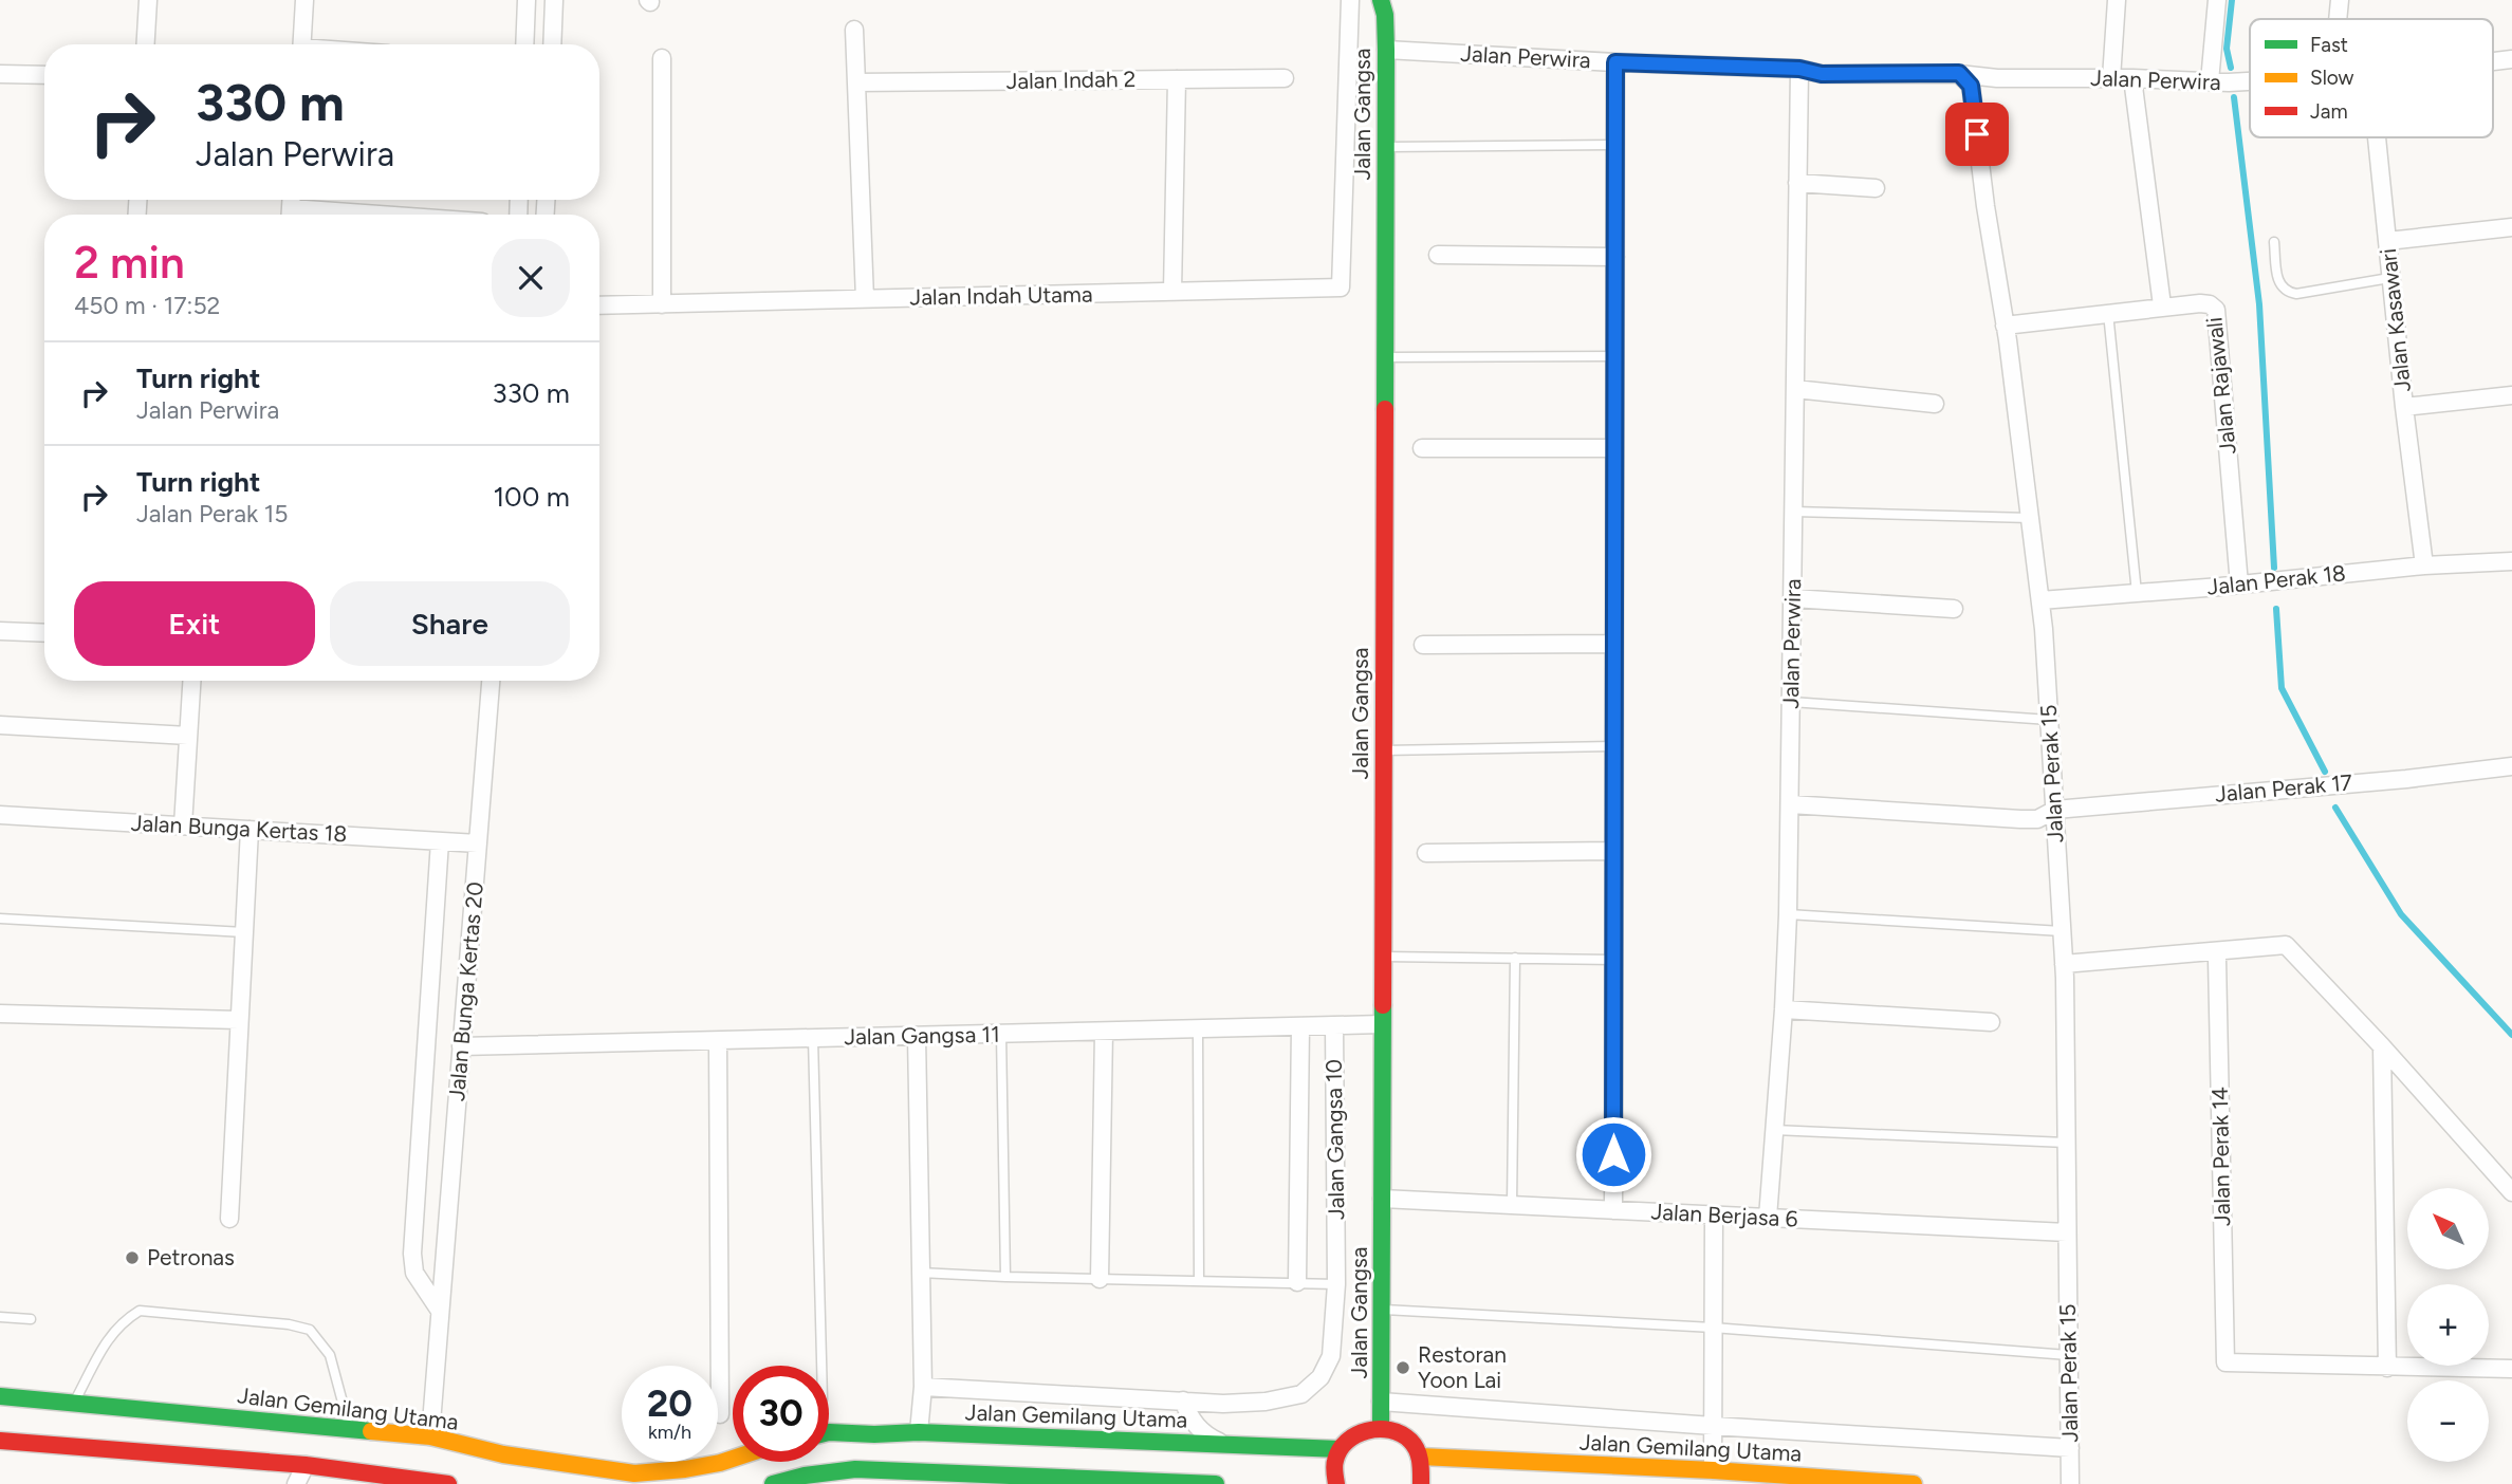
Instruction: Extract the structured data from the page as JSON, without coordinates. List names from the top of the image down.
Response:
{
  "streets": {
    "main road": ["Jalan Gangsa", "Jalan Gemilang Utama"],
    "street": [
      "Jalan Perwira",
      "Jalan Indah 2",
      "Jalan Indah Utama",
      "Jalan Kasawari",
      "Jalan Rajawali",
      "Jalan Perak 18",
      "Jalan Perak 15",
      "Jalan Perak 17",
      "Jalan Bunga Kertas 18",
      "Jalan Bunga Kertas 20",
      "Jalan Gangsa 11",
      "Jalan Gangsa 10",
      "Jalan Perak 14",
      "Jalan Berjasa 6"
    ]
  },
  "crossings": [
    ["Jalan Perwira", "Jalan Gangsa"],
    ["Jalan Perwira", "Jalan Perak 15"],
    ["Jalan Perwira", "Jalan Perak 17"],
    ["Jalan Perwira", "Jalan Berjasa 6"],
    ["Jalan Gangsa", "Jalan Gangsa 11"],
    ["Jalan Gangsa", "Jalan Berjasa 6"],
    ["Jalan Kasawari", "Jalan Perak 18"],
    ["Jalan Rajawali", "Jalan Perak 18"],
    ["Jalan Rajawali", "Jalan Perak 15"],
    ["Jalan Perak 18", "Jalan Perak 15"],
    ["Jalan Perak 15", "Jalan Perak 17"],
    ["Jalan Perak 15", "Jalan Berjasa 6"],
    ["Jalan Bunga Kertas 18", "Jalan Bunga Kertas 20"],
    ["Jalan Bunga Kertas 20", "Jalan Gangsa 11"],
    ["Jalan Bunga Kertas 20", "Jalan Gemilang Utama"],
    ["Jalan Gangsa 11", "Jalan Gangsa 10"]
  ],
  "places": ["Petronas", "Restoran Yoon Lai"],
  "legend": ["Fast", "Slow", "Jam"],
  "north": "top left",
  "page": {
    "turn": ["330 m", "Jalan Perwira"],
    "heading": ["2 min", "450 m · 17:52"],
    "list": [
      {
        "name": "Turn right",
        "note": "Jalan Perwira",
        "value": "330 m"
      },
      {
        "name": "Turn right",
        "note": "Jalan Perak 15",
        "value": "100 m"
      }
    ],
    "buttons": ["Exit", "Share"],
    "map_buttons": ["+", "−"],
    "speed": "20 km/h",
    "limit": "30"
  }
}
